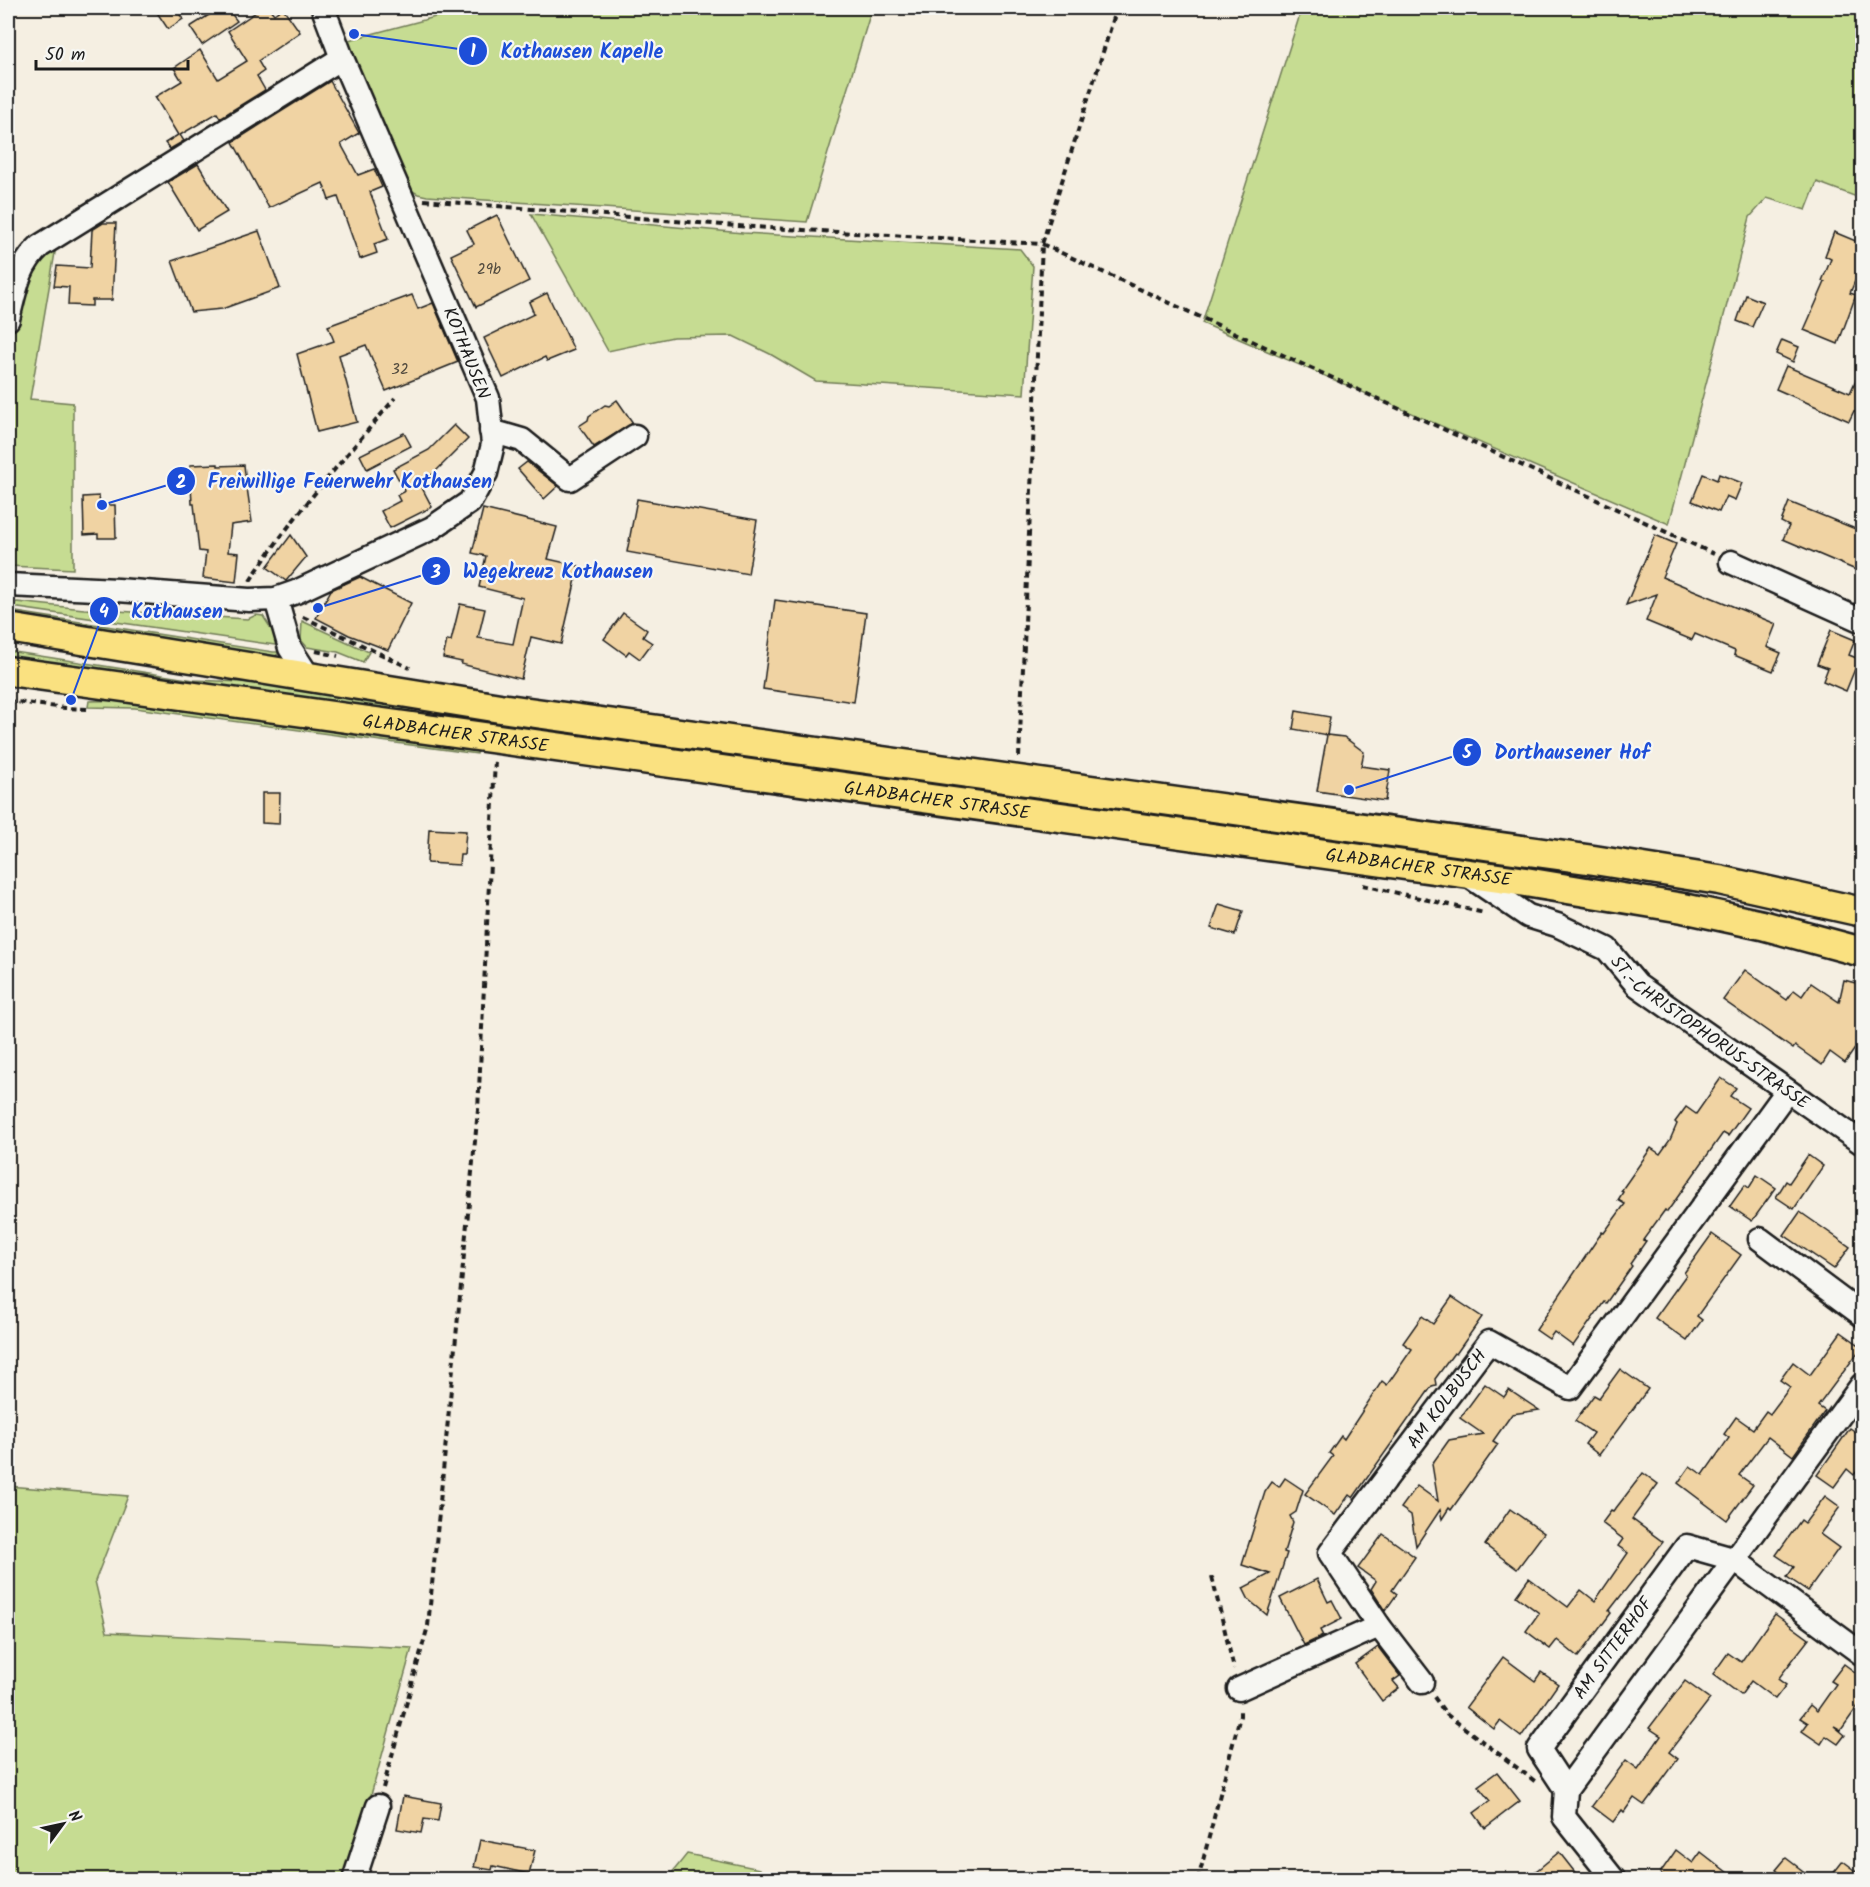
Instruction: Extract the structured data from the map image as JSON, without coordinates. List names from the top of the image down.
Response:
{
  "streets": {
    "main road": ["GLADBACHER STRASSE"],
    "street": [
      "KOTHAUSEN",
      "ST.-CHRISTOPHORUS-STRASSE",
      "AM KOLBUSCH",
      "AM SITTERHOF"
    ]
  },
  "crossings": [
    ["GLADBACHER STRASSE", "ST.-CHRISTOPHORUS-STRASSE"],
    ["ST.-CHRISTOPHORUS-STRASSE", "AM KOLBUSCH"]
  ],
  "places": [
    "Kothausen Kapelle",
    "Freiwillige Feuerwehr Kothausen",
    "Wegekreuz Kothausen",
    "Kothausen",
    "Dorthausener Hof"
  ],
  "house_numbers": ["29b", "32"],
  "scale_bar": "50 m",
  "north": "top right"
}
